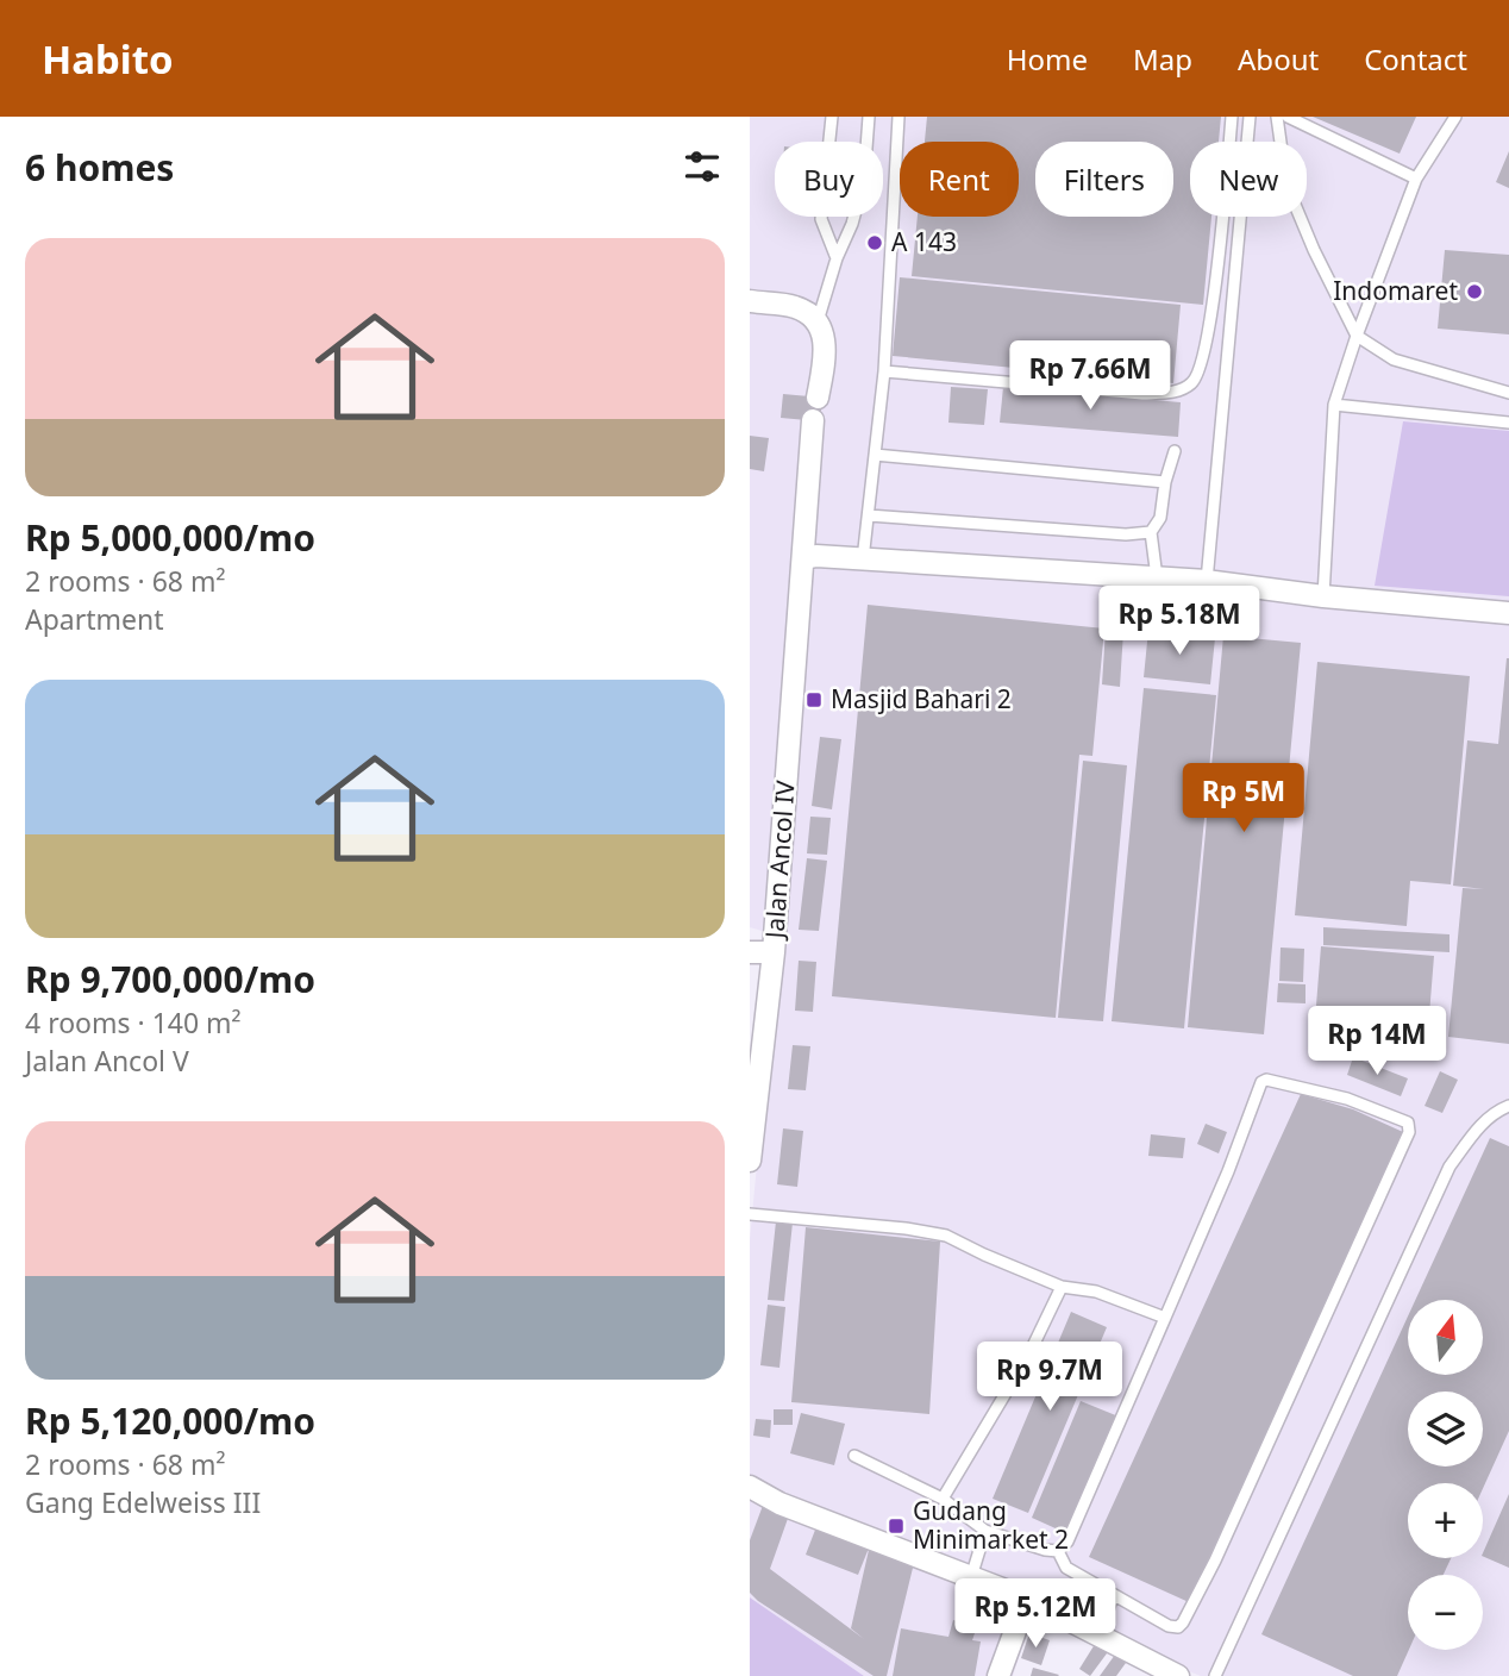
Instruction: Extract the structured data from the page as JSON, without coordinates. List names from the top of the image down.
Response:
{
  "streets": {
    "street": ["Jalan Ancol IV"]
  },
  "places": {
    "other": ["A 143", "Indomaret"],
    "transit": ["Masjid Bahari 2", "Gudang Minimarket 2"]
  },
  "north": "top",
  "page": {
    "header": "Habito",
    "nav": [
      "Home",
      "Map",
      "About",
      "Contact"
    ],
    "heading": "6 homes",
    "chip": [
      "Buy",
      "Rent",
      "Filters",
      "New"
    ],
    "list": [
      {
        "name": "Rp 5,000,000/mo",
        "note": "2 rooms · 68 m² · Apartment"
      },
      {
        "name": "Rp 9,700,000/mo",
        "note": "4 rooms · 140 m² · Jalan Ancol V"
      },
      {
        "name": "Rp 5,120,000/mo",
        "note": "2 rooms · 68 m² · Gang Edelweiss III"
      }
    ],
    "price": [
      "Rp 7.66M",
      "Rp 5.18M",
      "Rp 5M",
      "Rp 14M",
      "Rp 9.7M",
      "Rp 5.12M"
    ],
    "map_buttons": ["+", "−"]
  }
}
